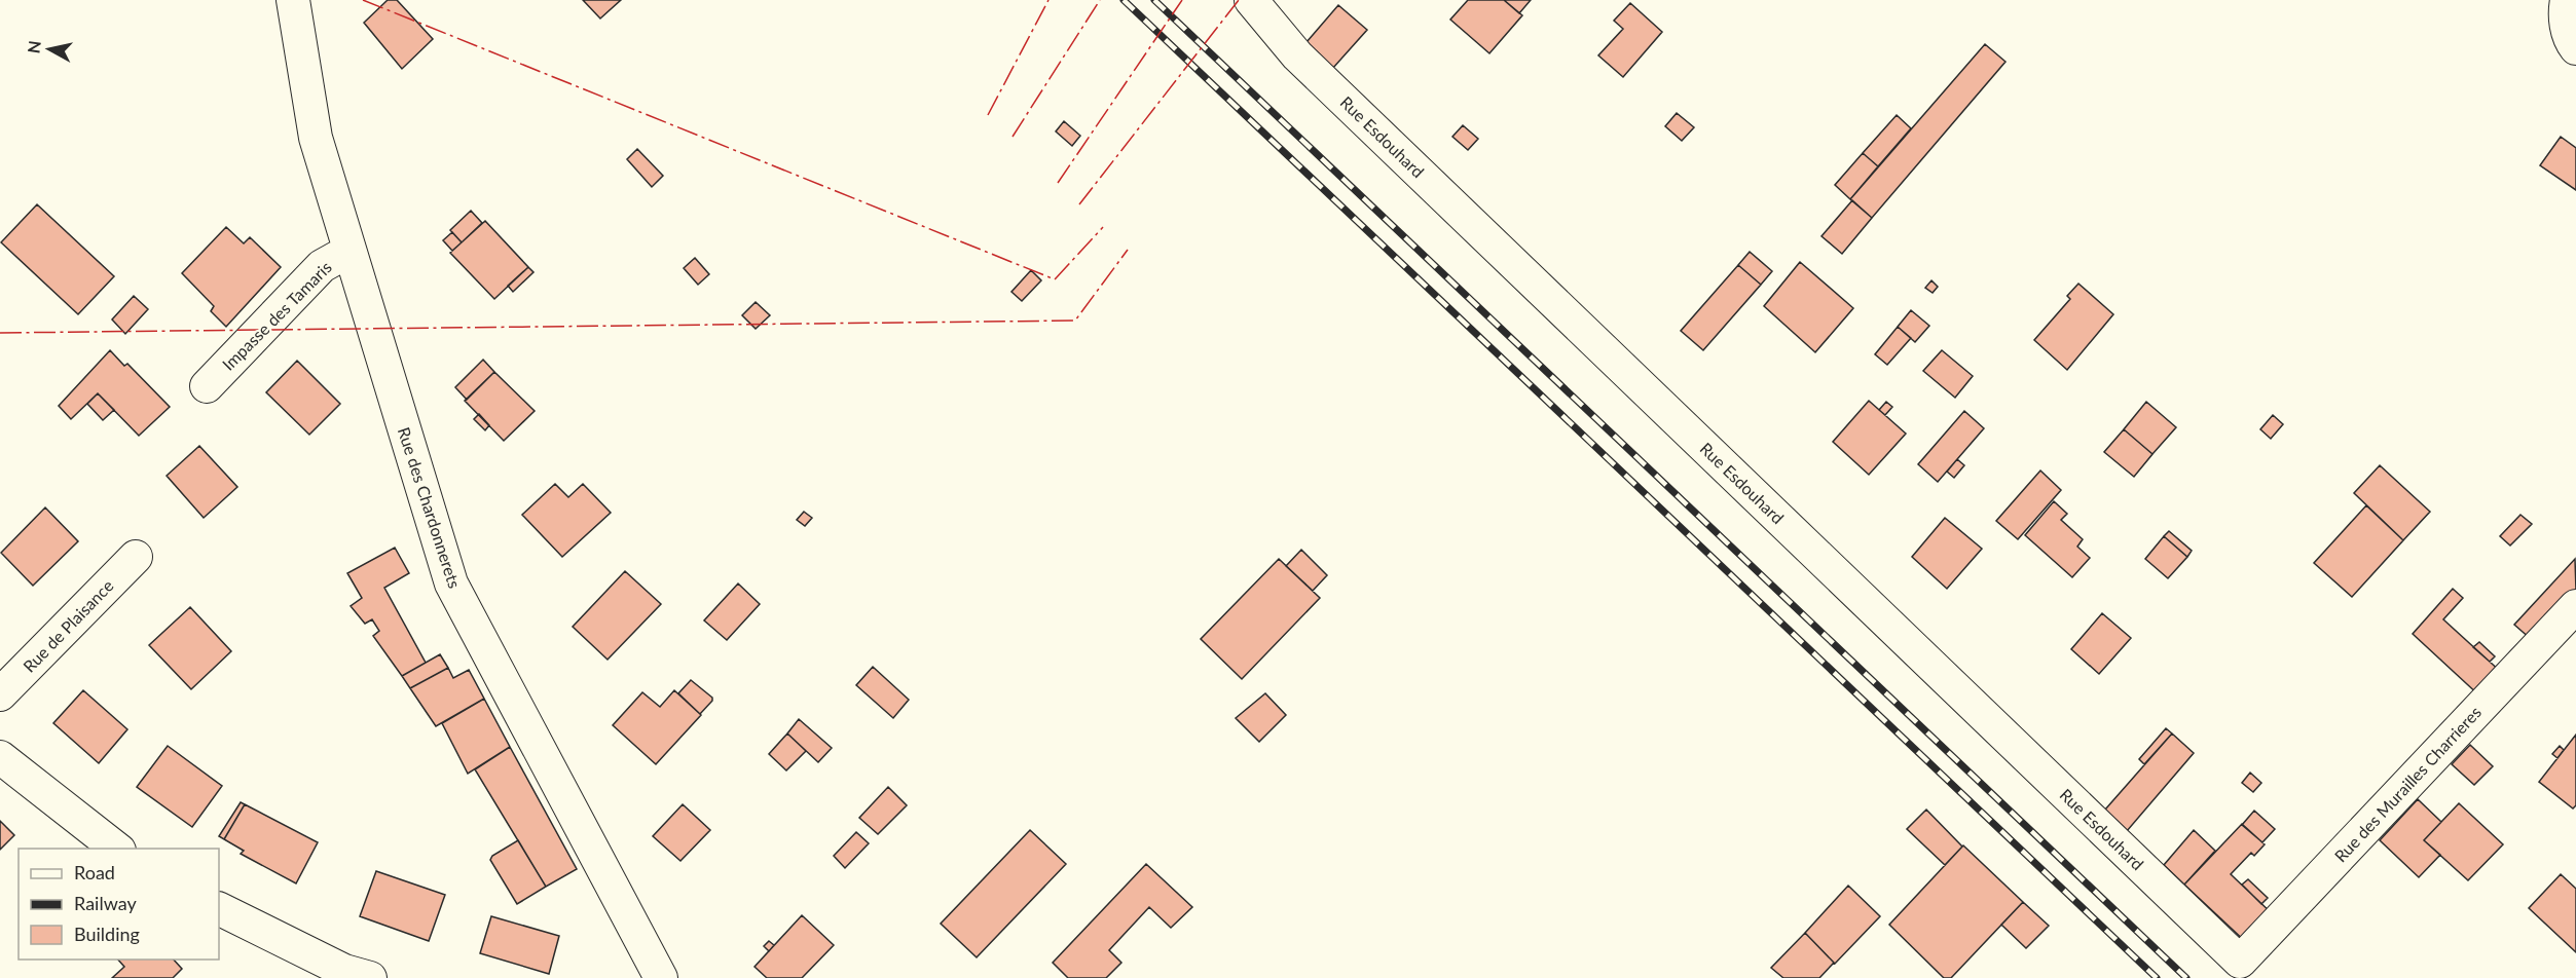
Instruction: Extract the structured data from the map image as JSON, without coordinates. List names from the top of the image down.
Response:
{
  "streets": {
    "street": [
      "Rue Esdouhard",
      "Impasse des Tamaris",
      "Rue des Chardonnerets",
      "Rue de Plaisance",
      "Rue des Murailles Charrieres"
    ]
  },
  "crossings": [
    ["Rue Esdouhard", "Rue des Murailles Charrieres"],
    ["Impasse des Tamaris", "Rue des Chardonnerets"]
  ],
  "legend": ["Road", "Railway", "Building"],
  "north": "left"
}
